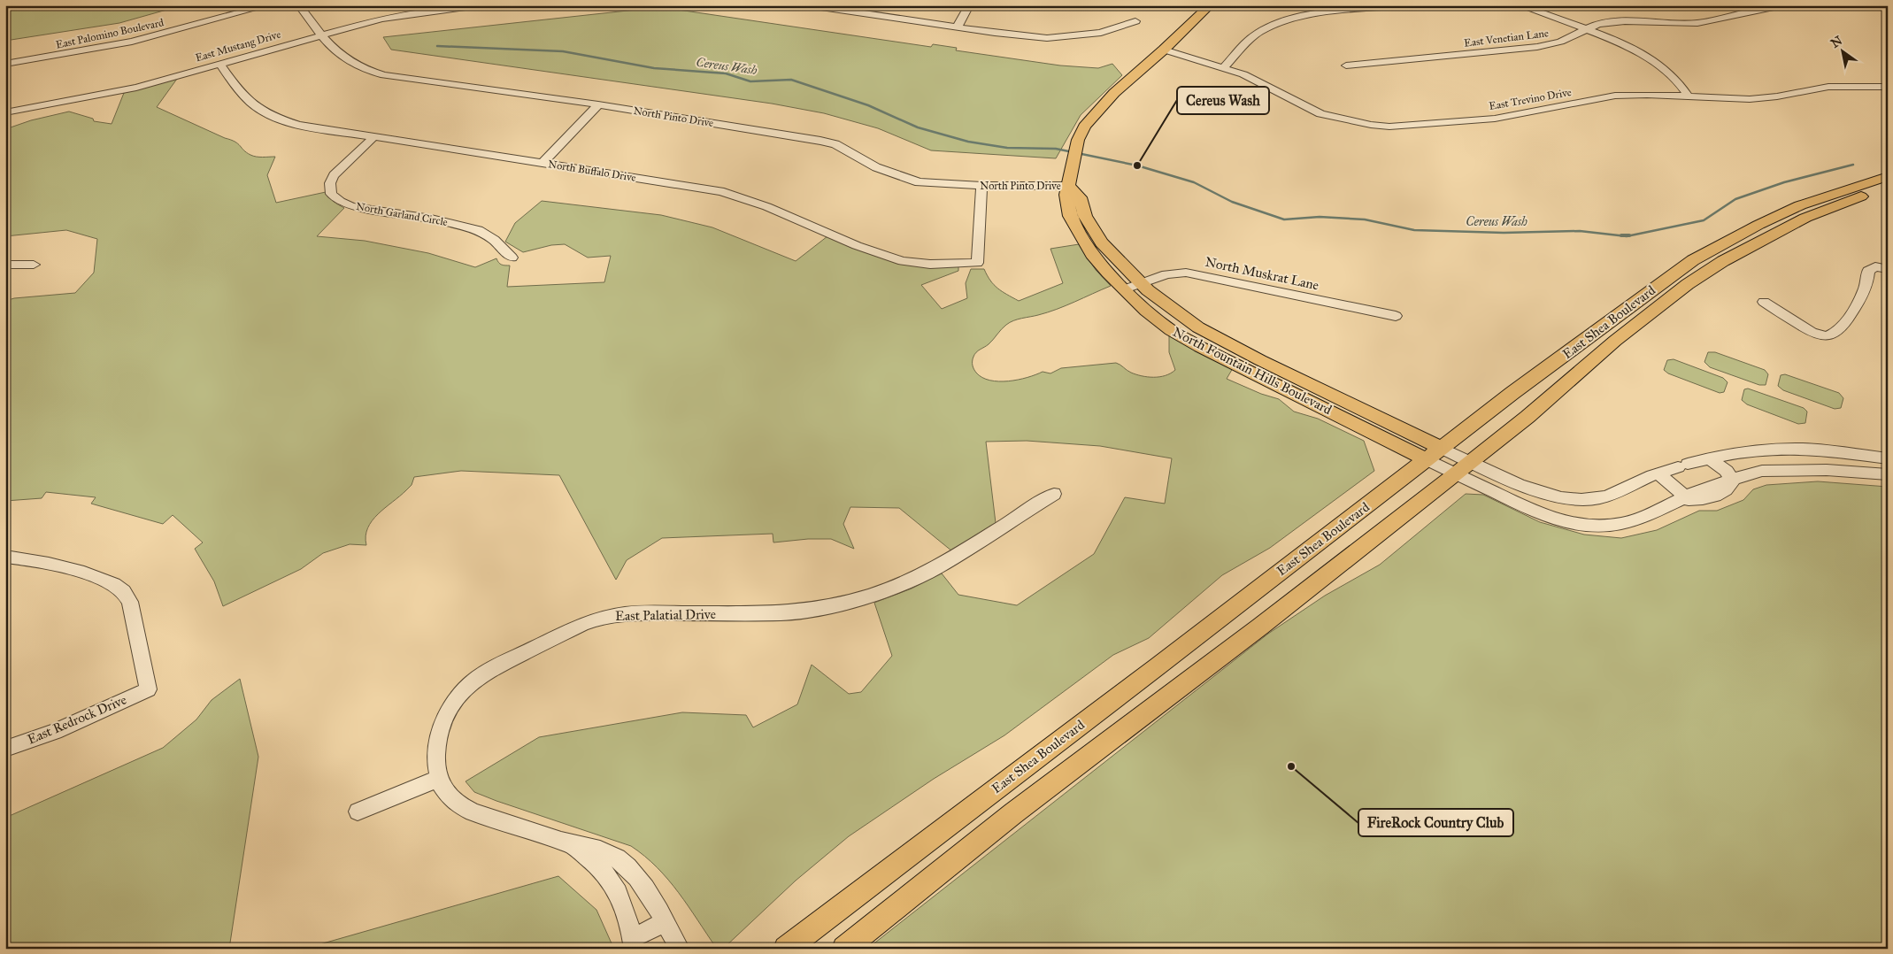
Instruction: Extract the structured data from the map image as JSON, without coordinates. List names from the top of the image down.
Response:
{
  "streets": {
    "main road": ["East Shea Boulevard", "North Fountain Hills Boulevard"],
    "street": [
      "East Palomino Boulevard",
      "East Venetian Lane",
      "East Mustang Drive",
      "East Trevino Drive",
      "North Pinto Drive",
      "North Buffalo Drive",
      "North Garland Circle",
      "North Muskrat Lane",
      "East Palatial Drive",
      "East Redrock Drive"
    ]
  },
  "crossings": [
    ["East Mustang Drive", "North Pinto Drive"],
    ["East Mustang Drive", "North Buffalo Drive"],
    ["North Pinto Drive", "North Buffalo Drive"],
    ["North Pinto Drive", "North Fountain Hills Boulevard"],
    ["North Buffalo Drive", "North Garland Circle"],
    ["North Muskrat Lane", "North Fountain Hills Boulevard"],
    ["East Shea Boulevard", "North Fountain Hills Boulevard"]
  ],
  "water": ["Cereus Wash"],
  "places": ["Cereus Wash", "FireRock Country Club"],
  "north": "top left"
}
